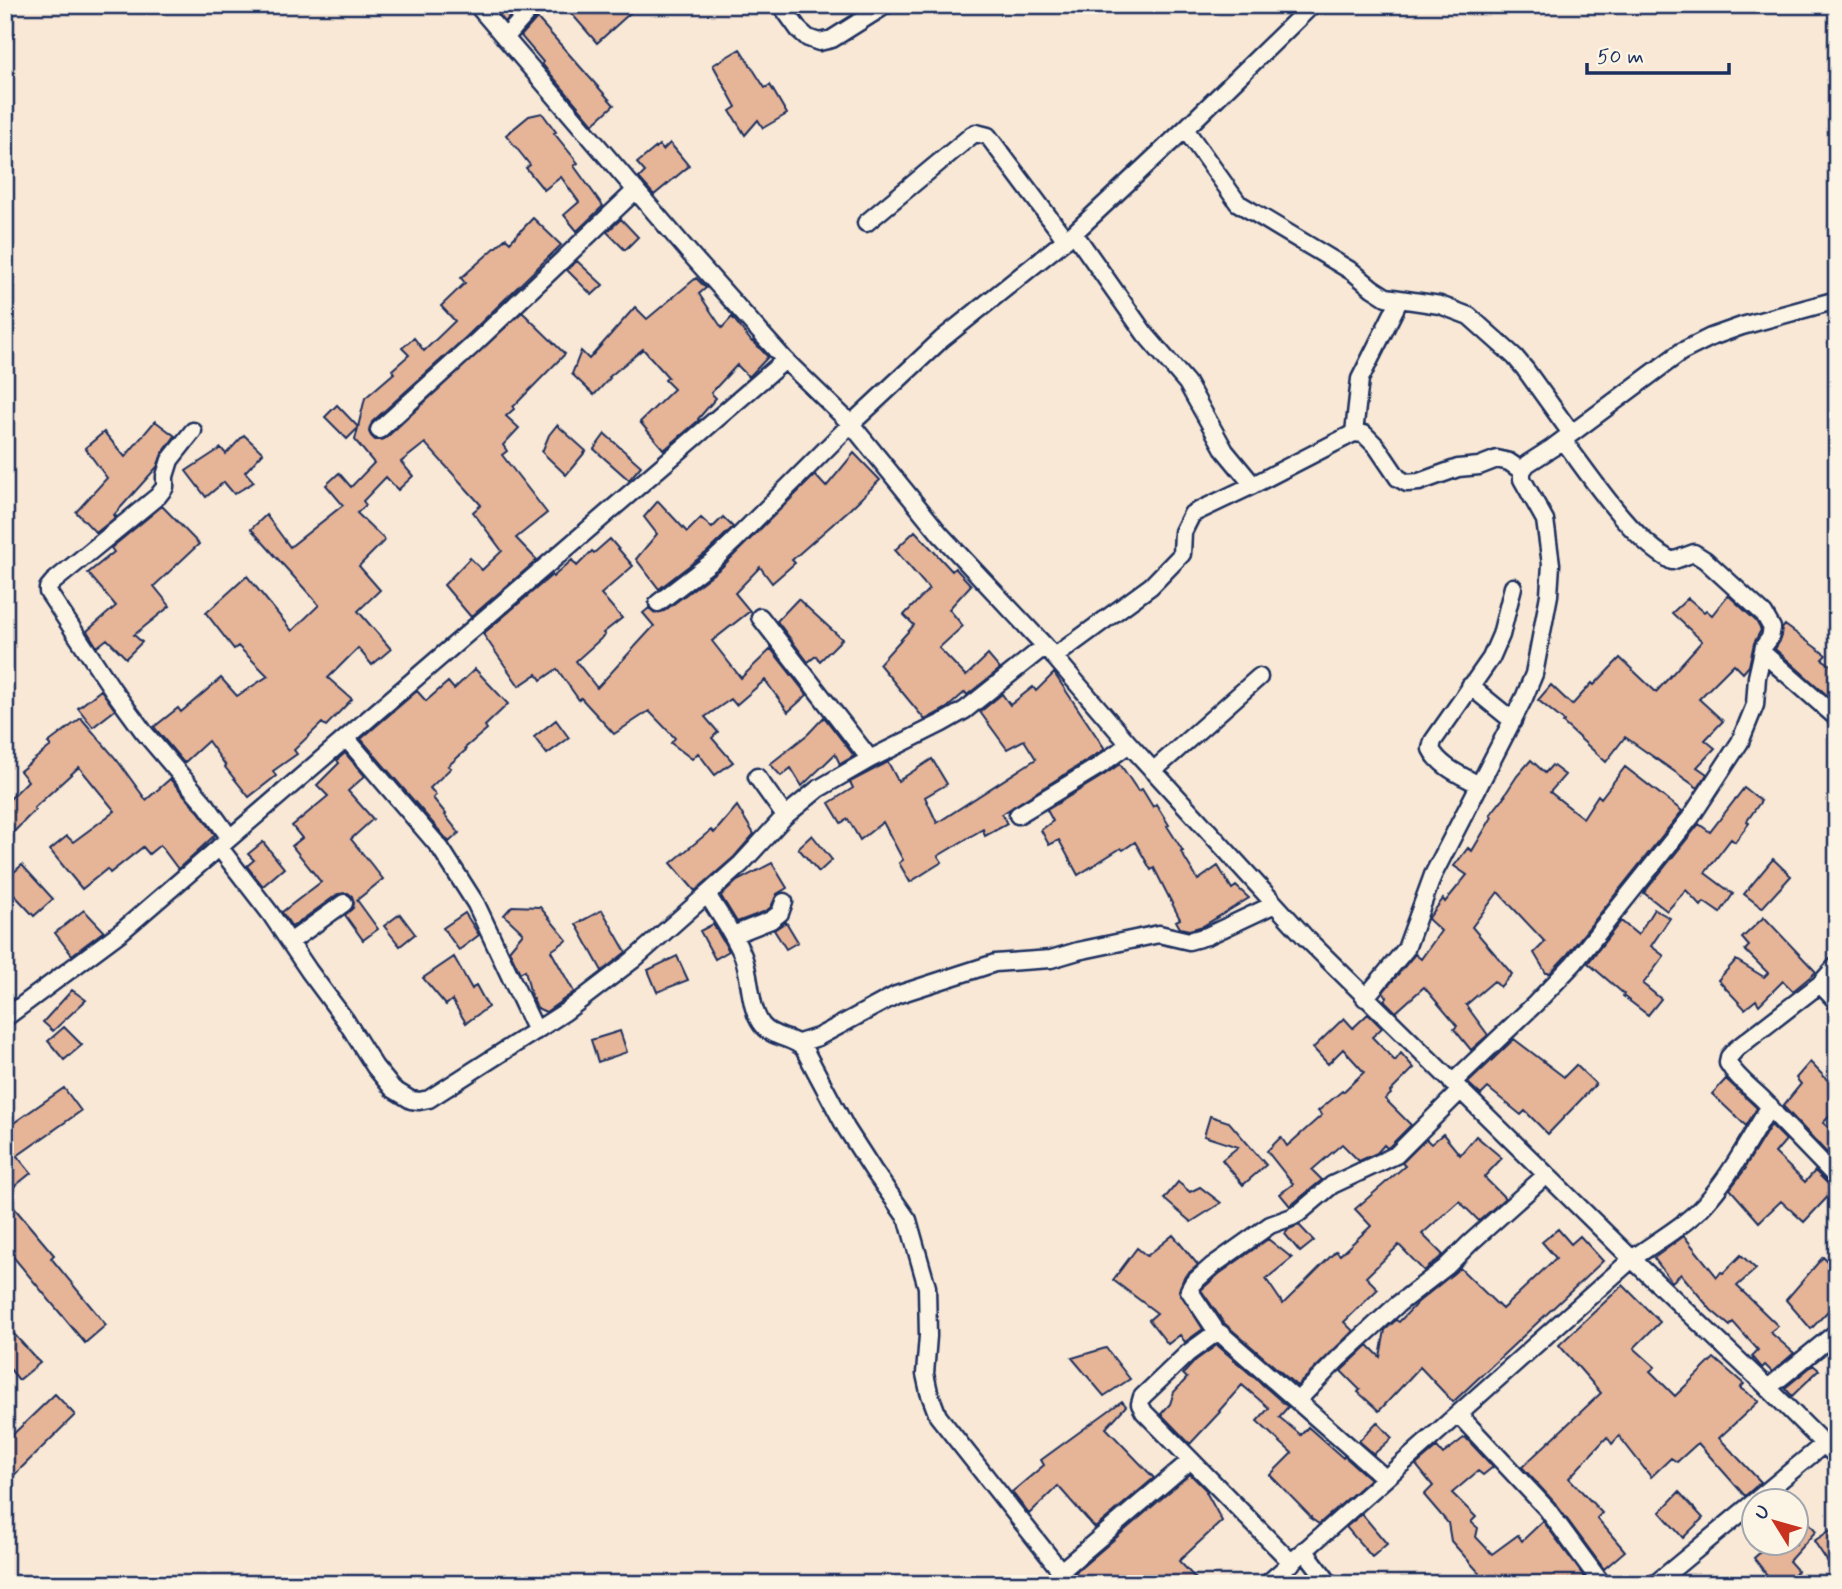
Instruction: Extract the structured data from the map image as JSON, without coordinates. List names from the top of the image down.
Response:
{
  "scale_bar": "50 m",
  "north": "top left"
}
